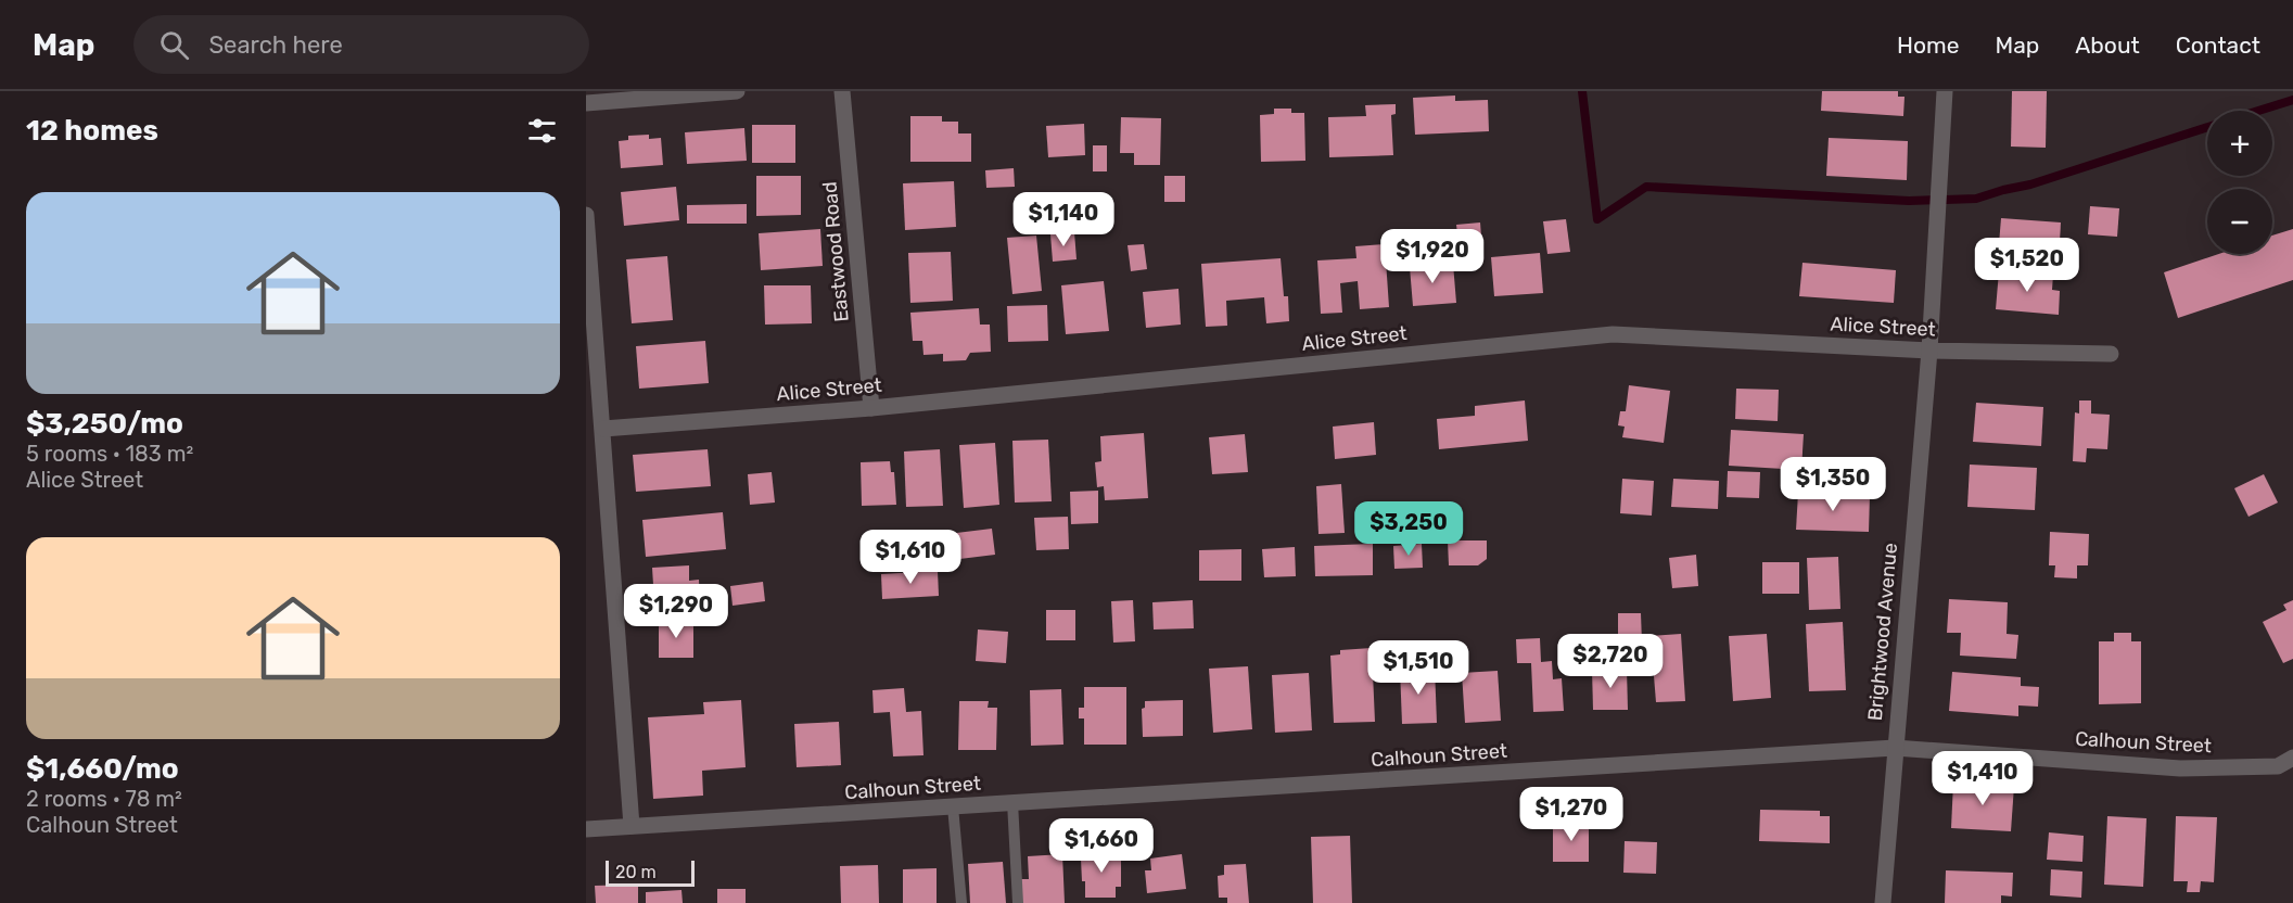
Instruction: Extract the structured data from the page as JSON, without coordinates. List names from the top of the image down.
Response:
{
  "streets": {
    "street": [
      "Eastwood Road",
      "Alice Street",
      "Brightwood Avenue",
      "Calhoun Street"
    ]
  },
  "crossings": [
    ["Eastwood Road", "Alice Street"],
    ["Alice Street", "Brightwood Avenue"],
    ["Brightwood Avenue", "Calhoun Street"]
  ],
  "scale_bar": "20 m",
  "page": {
    "header": "Map",
    "search": "Search here",
    "nav": [
      "Home",
      "Map",
      "About",
      "Contact"
    ],
    "heading": "12 homes",
    "map_buttons": ["+", "−"],
    "list": [
      {
        "name": "$3,250/mo",
        "note": "5 rooms · 183 m² · Alice Street"
      },
      {
        "name": "$1,660/mo",
        "note": "2 rooms · 78 m² · Calhoun Street"
      }
    ],
    "price": [
      "$1,140",
      "$1,920",
      "$1,520",
      "$1,350",
      "$3,250",
      "$1,610",
      "$1,290",
      "$2,720",
      "$1,510",
      "$1,410",
      "$1,270",
      "$1,660"
    ],
    "scale": "20 m"
  }
}
